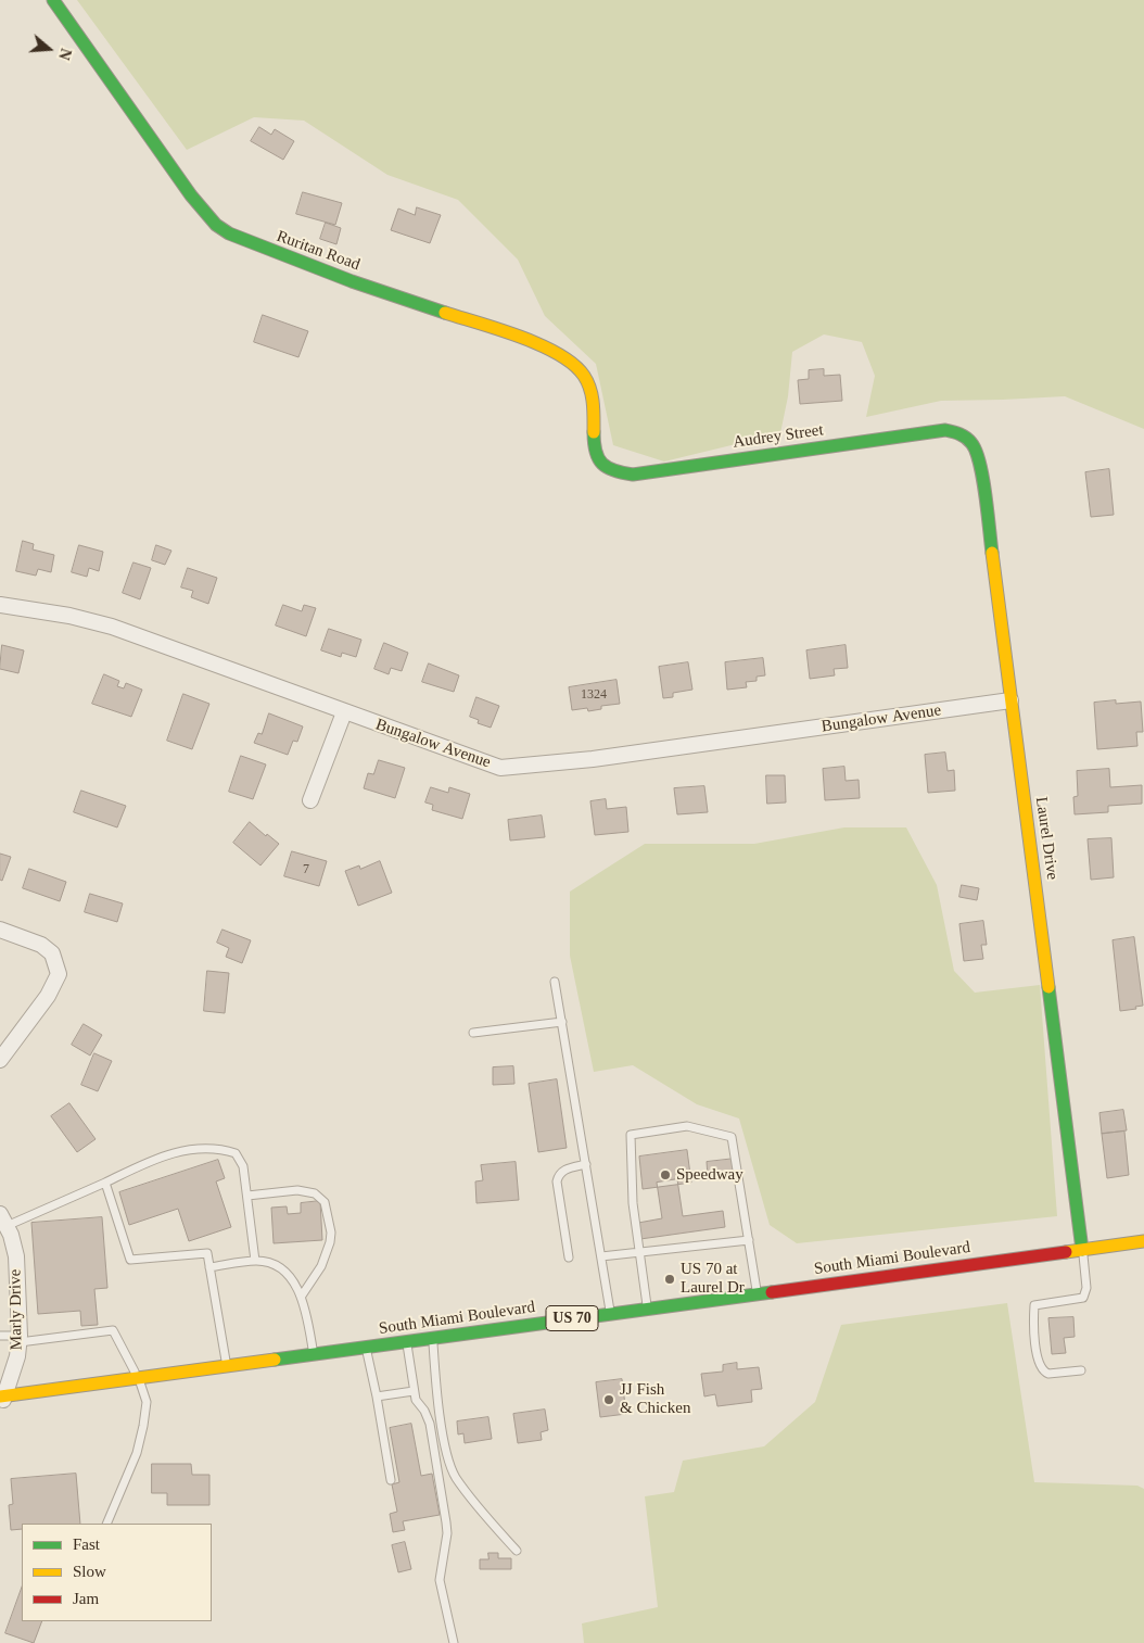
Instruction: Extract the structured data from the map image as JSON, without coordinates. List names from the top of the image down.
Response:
{
  "streets": {
    "main road": [
      "Ruritan Road",
      "Audrey Street",
      "Laurel Drive",
      "South Miami Boulevard",
      "US 70"
    ],
    "street": ["Bungalow Avenue", "Marly Drive"]
  },
  "crossings": [
    ["Ruritan Road", "Audrey Street"],
    ["Audrey Street", "Laurel Drive"],
    ["Bungalow Avenue", "Laurel Drive"],
    ["Laurel Drive", "South Miami Boulevard"],
    ["South Miami Boulevard", "Marly Drive"]
  ],
  "places": ["Speedway", "US 70 at Laurel Dr", "JJ Fish & Chicken"],
  "house_numbers": ["1324", "7"],
  "legend": ["Fast", "Slow", "Jam"],
  "north": "right"
}
